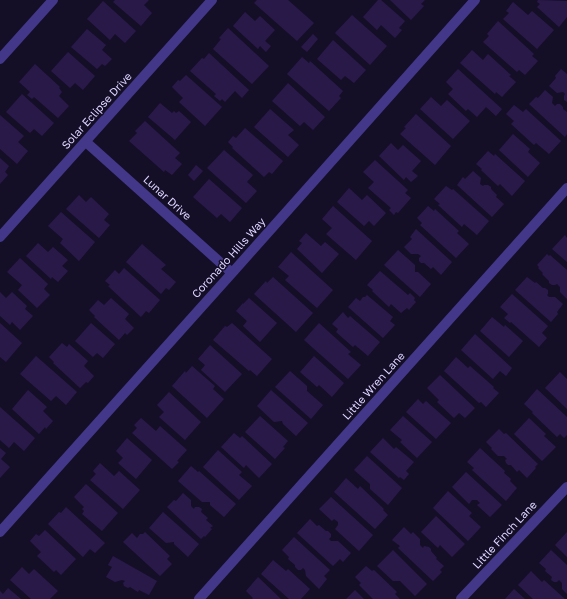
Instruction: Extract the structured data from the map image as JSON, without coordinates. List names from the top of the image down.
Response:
{
  "streets": {
    "street": [
      "Solar Eclipse Drive",
      "Lunar Drive",
      "Coronado Hills Way",
      "Little Wren Lane",
      "Little Finch Lane"
    ]
  },
  "crossings": [
    ["Solar Eclipse Drive", "Lunar Drive"],
    ["Lunar Drive", "Coronado Hills Way"]
  ]
}
